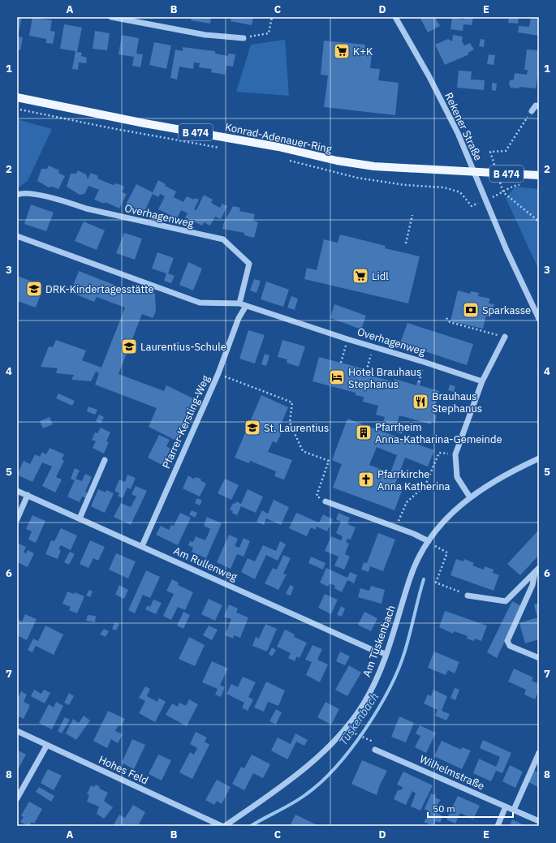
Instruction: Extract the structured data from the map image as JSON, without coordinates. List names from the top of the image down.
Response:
{
  "streets": {
    "main road": ["B 474", "Konrad-Adenauer-Ring"],
    "street": [
      "Rekener Straße",
      "Overhagenweg",
      "Pfarrer-Kersting-Weg",
      "Am Rullenweg",
      "Am Tüskenbach",
      "Hohes Feld",
      "Wilhelmstraße"
    ]
  },
  "crossings": [
    ["Rekener Straße", "Konrad-Adenauer-Ring"],
    ["Overhagenweg", "Pfarrer-Kersting-Weg"],
    ["Pfarrer-Kersting-Weg", "Am Rullenweg"],
    ["Am Rullenweg", "Am Tüskenbach"]
  ],
  "water": ["Tüskenbach"],
  "places": {
    "supermarket": ["K+K", "Lidl"],
    "school or university": ["DRK-Kindertagesstätte", "Laurentius-Schule", "St. Laurentius"],
    "bank": ["Sparkasse"],
    "hotel": ["Hotel Brauhaus Stephanus"],
    "restaurant": ["Brauhaus Stephanus"],
    "building": ["Pfarrheim Anna-Katharina-Gemeinde"],
    "church": ["Pfarrkirche Anna Katherina"]
  },
  "scale_bar": "50 m",
  "grid": {
    "columns": [
      "A",
      "B",
      "C",
      "D",
      "E"
    ],
    "rows": [
      "1",
      "2",
      "3",
      "4",
      "5",
      "6",
      "7",
      "8"
    ]
  }
}
